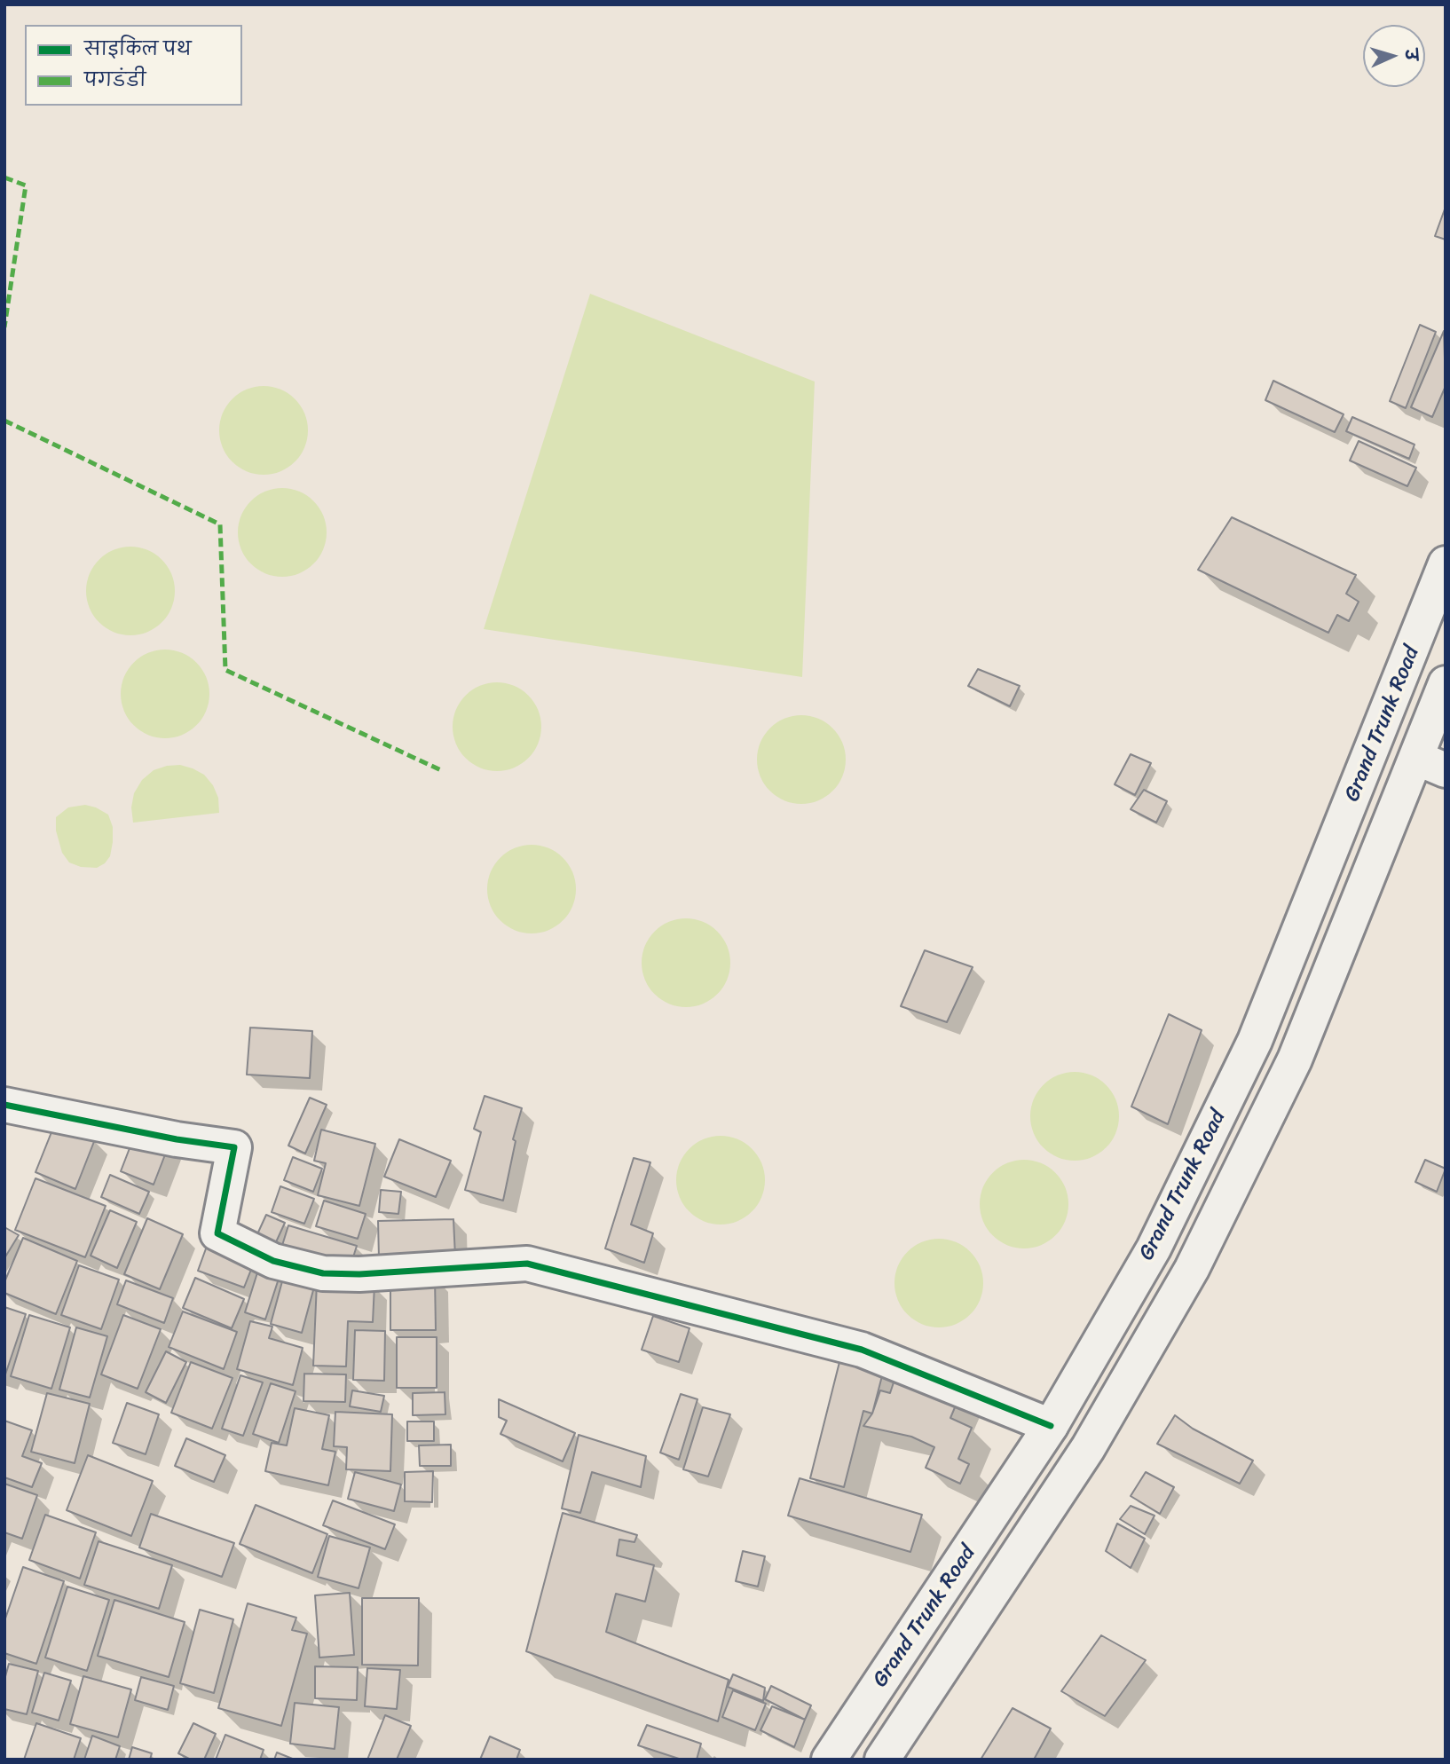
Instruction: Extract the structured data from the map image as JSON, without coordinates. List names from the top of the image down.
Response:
{
  "streets": {
    "main road": ["Grand Trunk Road"]
  },
  "legend": ["साइकिल पथ", "पगडंडी"],
  "north": "right"
}
